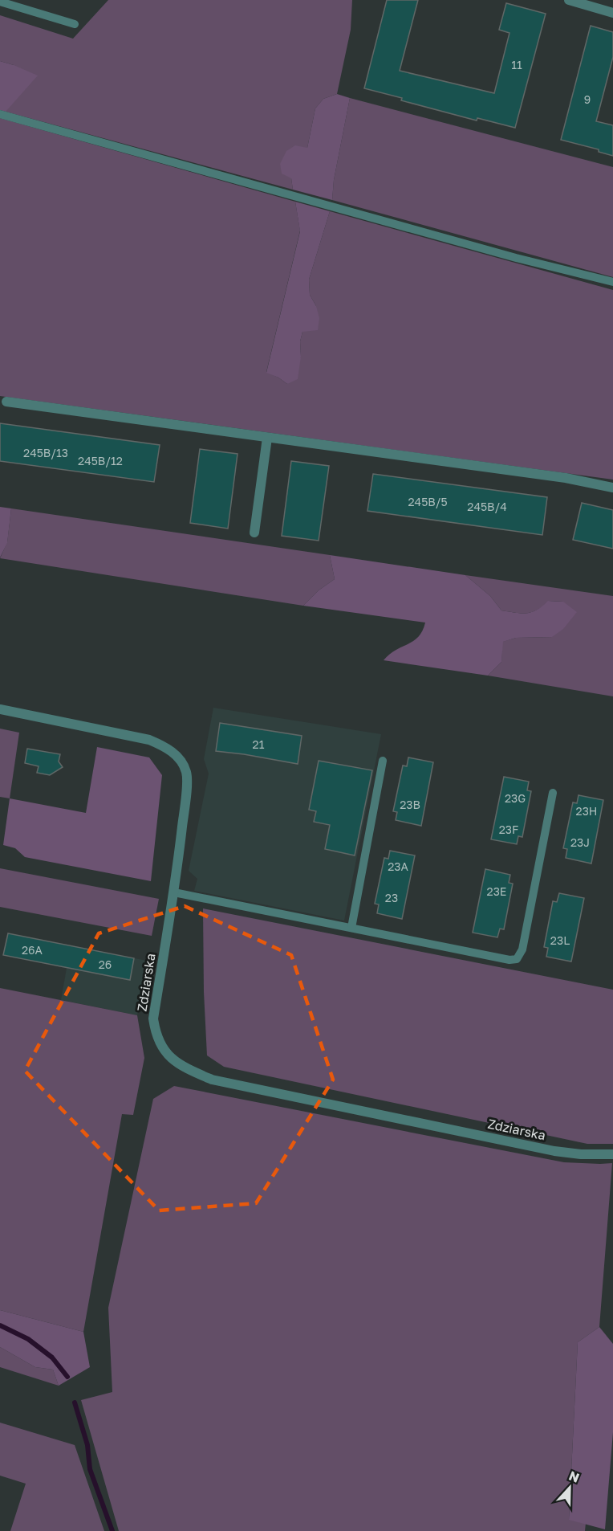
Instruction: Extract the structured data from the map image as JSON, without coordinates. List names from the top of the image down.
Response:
{
  "streets": {
    "street": ["Zdziarska"]
  },
  "house_numbers": [
    "11",
    "9",
    "245B/13",
    "245B/12",
    "245B/5",
    "245B/4",
    "21",
    "23G",
    "23B",
    "23H",
    "23F",
    "23J",
    "23A",
    "23E",
    "23",
    "23L",
    "26A",
    "26"
  ],
  "north": "top"
}
